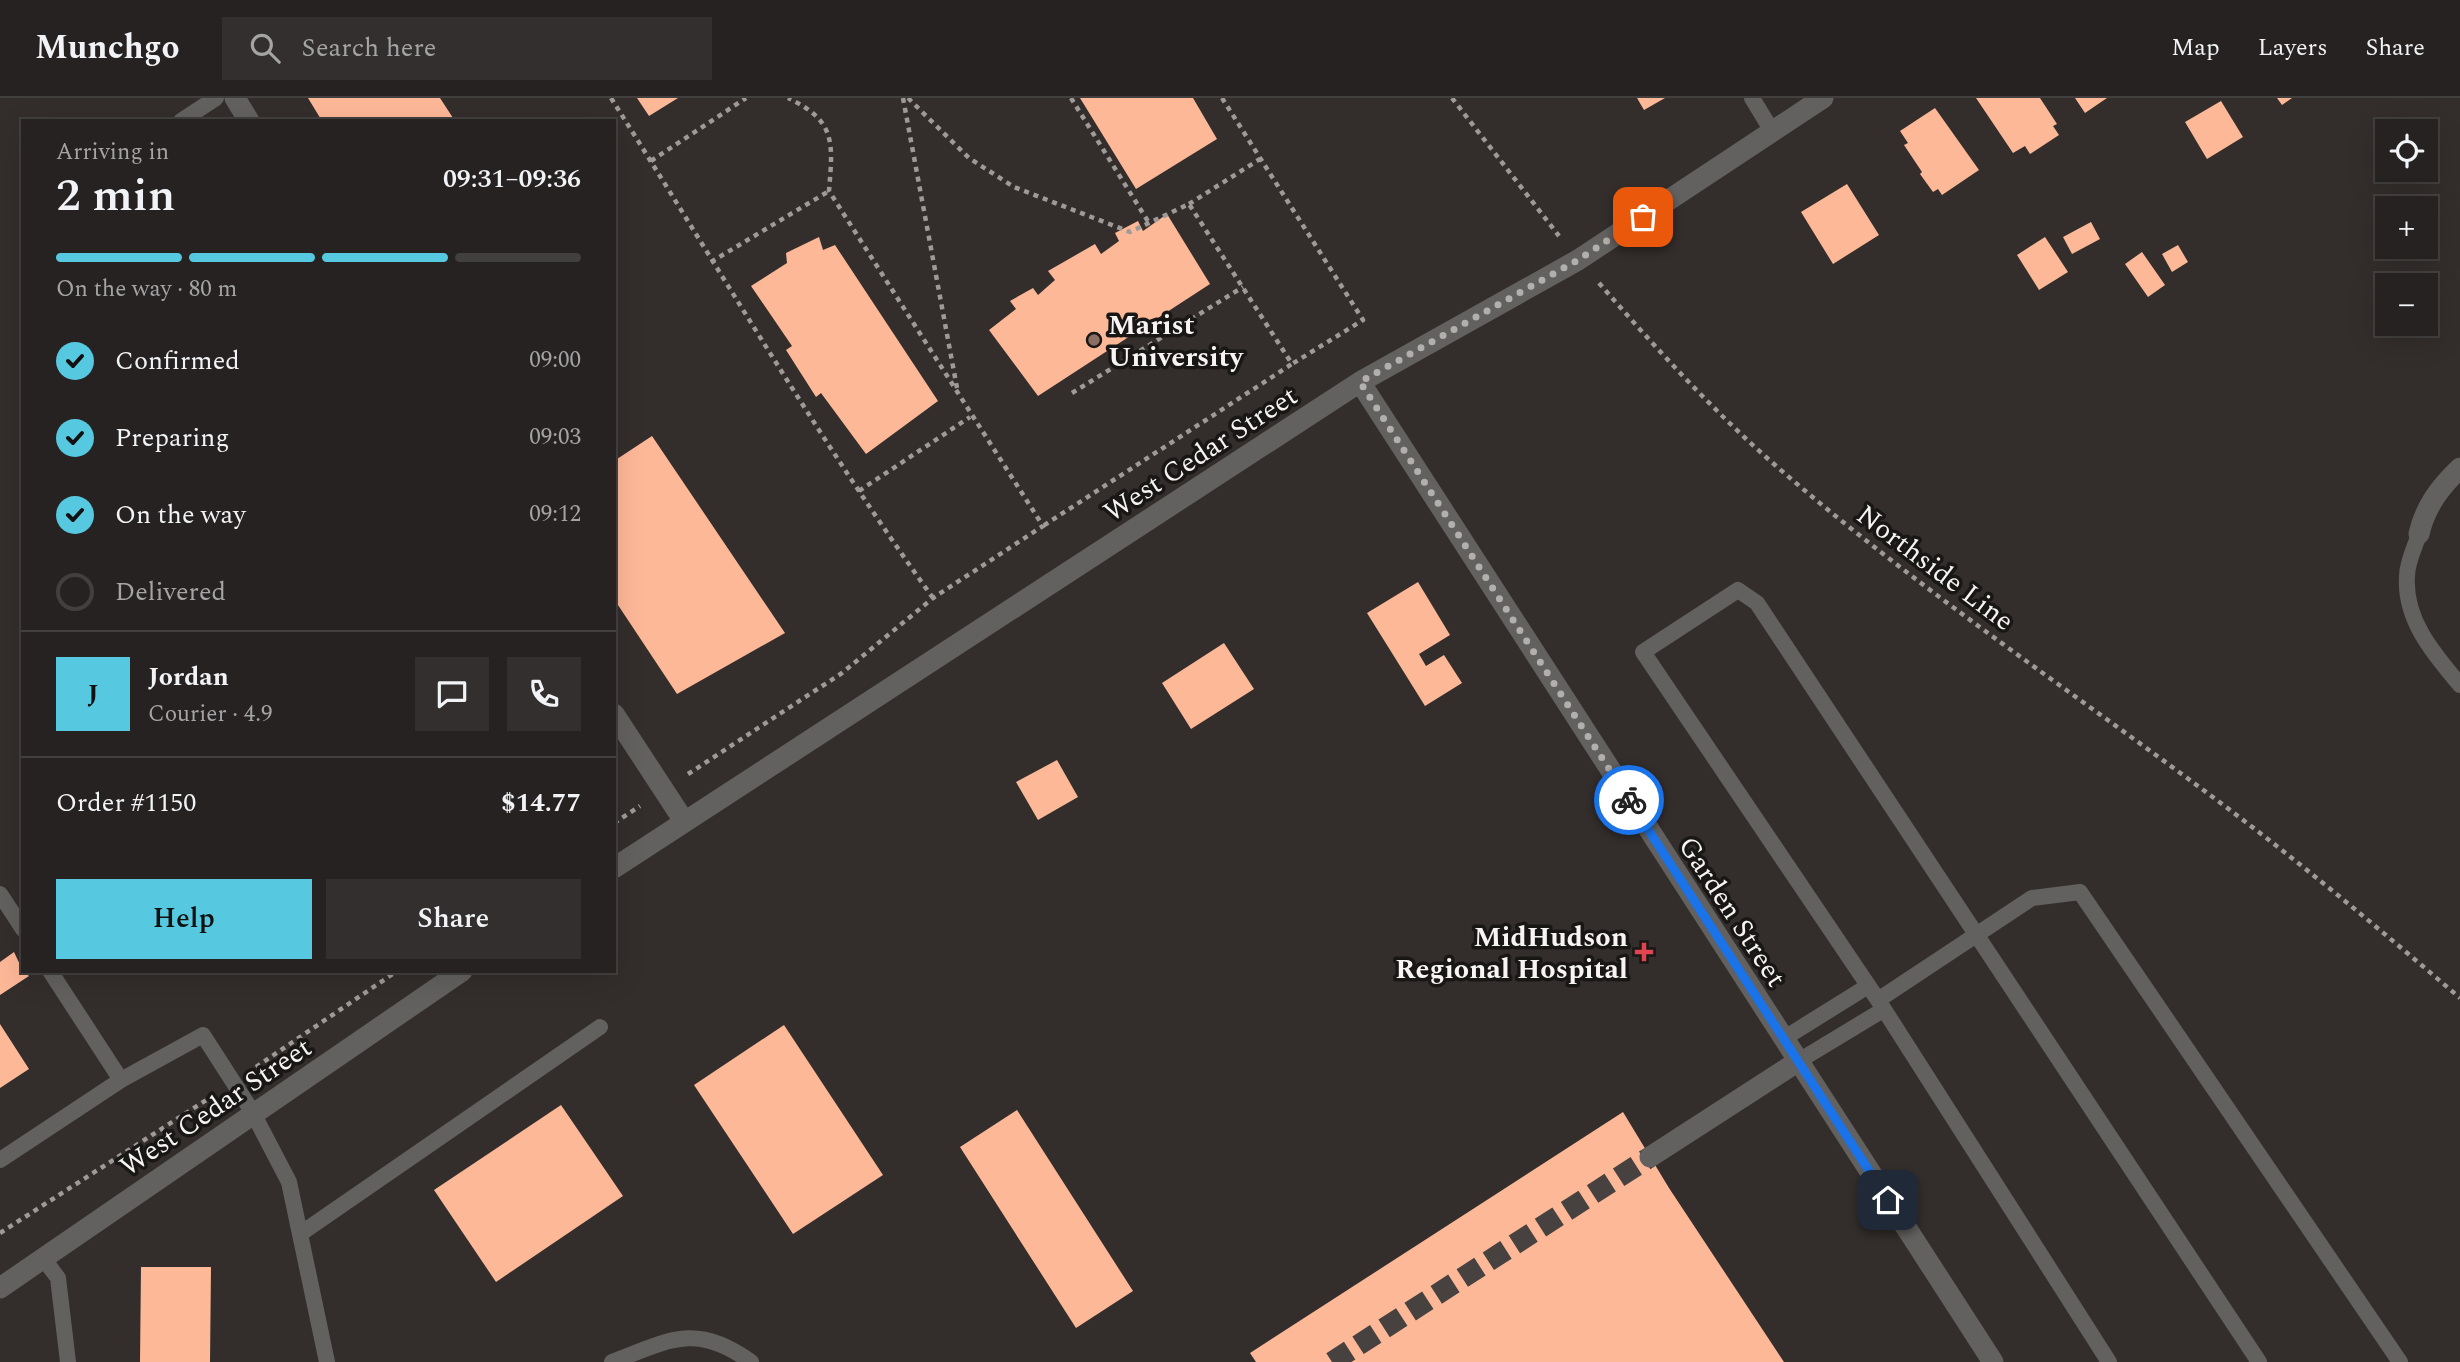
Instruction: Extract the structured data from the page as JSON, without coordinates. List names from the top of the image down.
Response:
{
  "streets": {
    "street": ["West Cedar Street", "Garden Street"],
    "path": ["Northside Line"]
  },
  "crossings": [
    ["West Cedar Street", "Northside Line"],
    ["West Cedar Street", "Garden Street"]
  ],
  "places": {
    "other": ["Marist University"],
    "health": ["MidHudson Regional Hospital"]
  },
  "page": {
    "header": "Munchgo",
    "search": "Search here",
    "nav": ["Map", "Layers", "Share"],
    "map_buttons": ["+", "−"],
    "heading": ["2 min", "Arriving in", "09:31–09:36"],
    "panel": [
      "Jordan",
      "Courier · 4.9",
      "Order #1150",
      "$14.77"
    ],
    "bar": "On the way · 80 m",
    "list": [
      ["Confirmed", "09:00"],
      ["Preparing", "09:03"],
      ["On the way", "09:12"],
      "Delivered"
    ],
    "round": "J",
    "buttons": ["Help", "Share"]
  }
}
